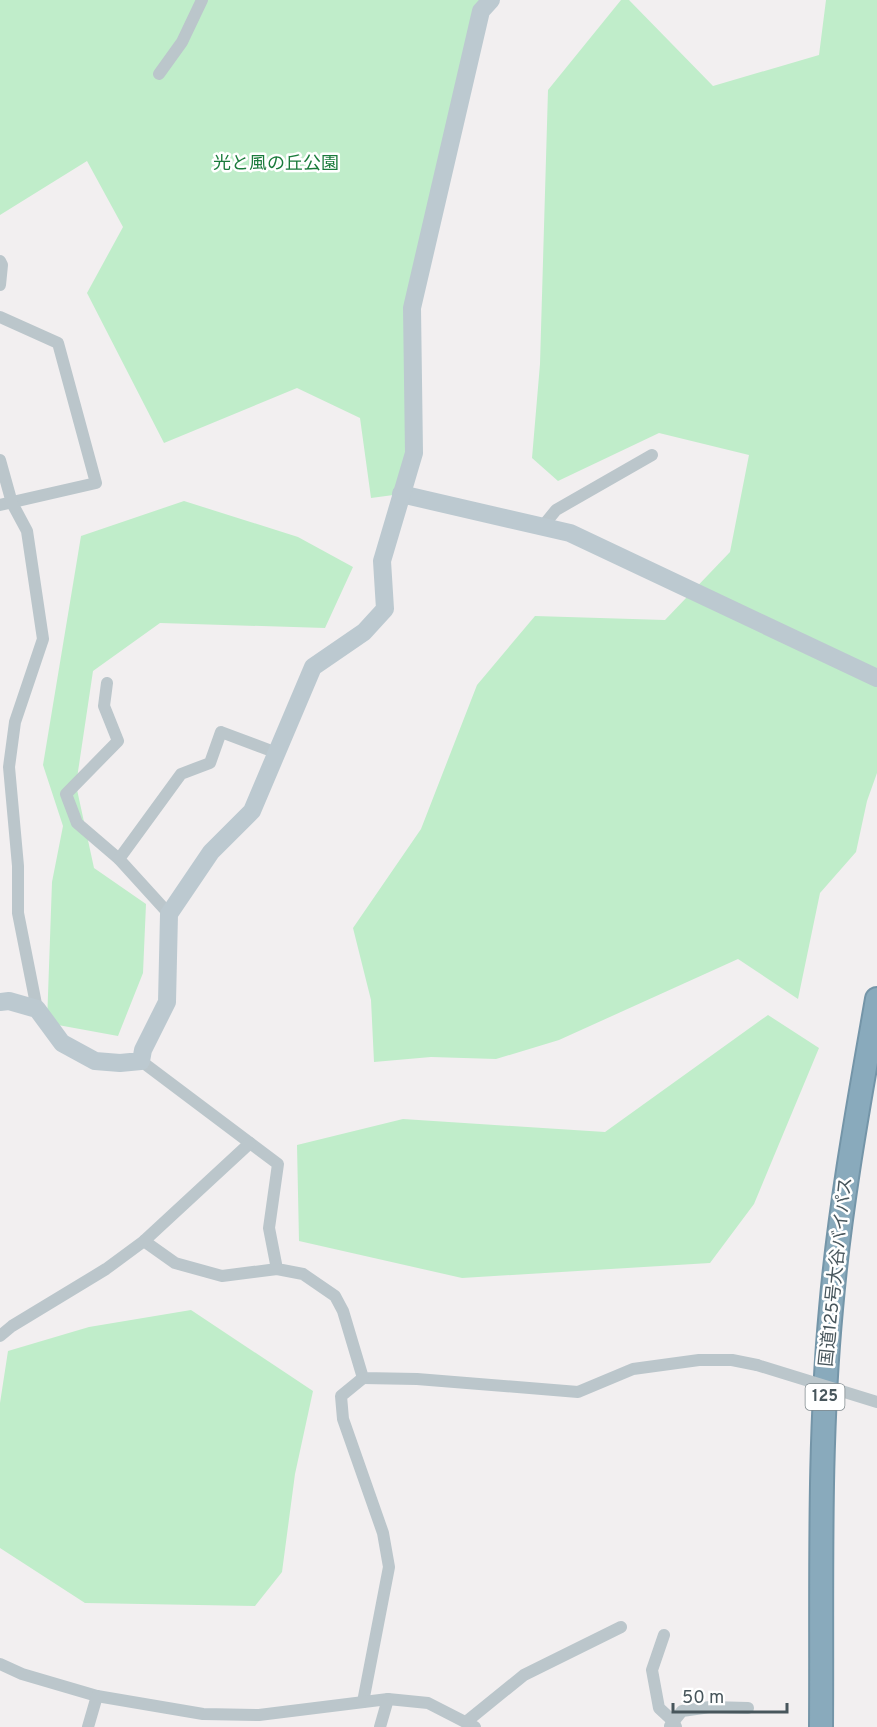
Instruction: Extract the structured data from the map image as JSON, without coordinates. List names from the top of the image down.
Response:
{
  "streets": {
    "highway": ["国道125号大谷バイパス", "125"]
  },
  "parks": ["光と風の丘公園"],
  "scale_bar": "50 m"
}
